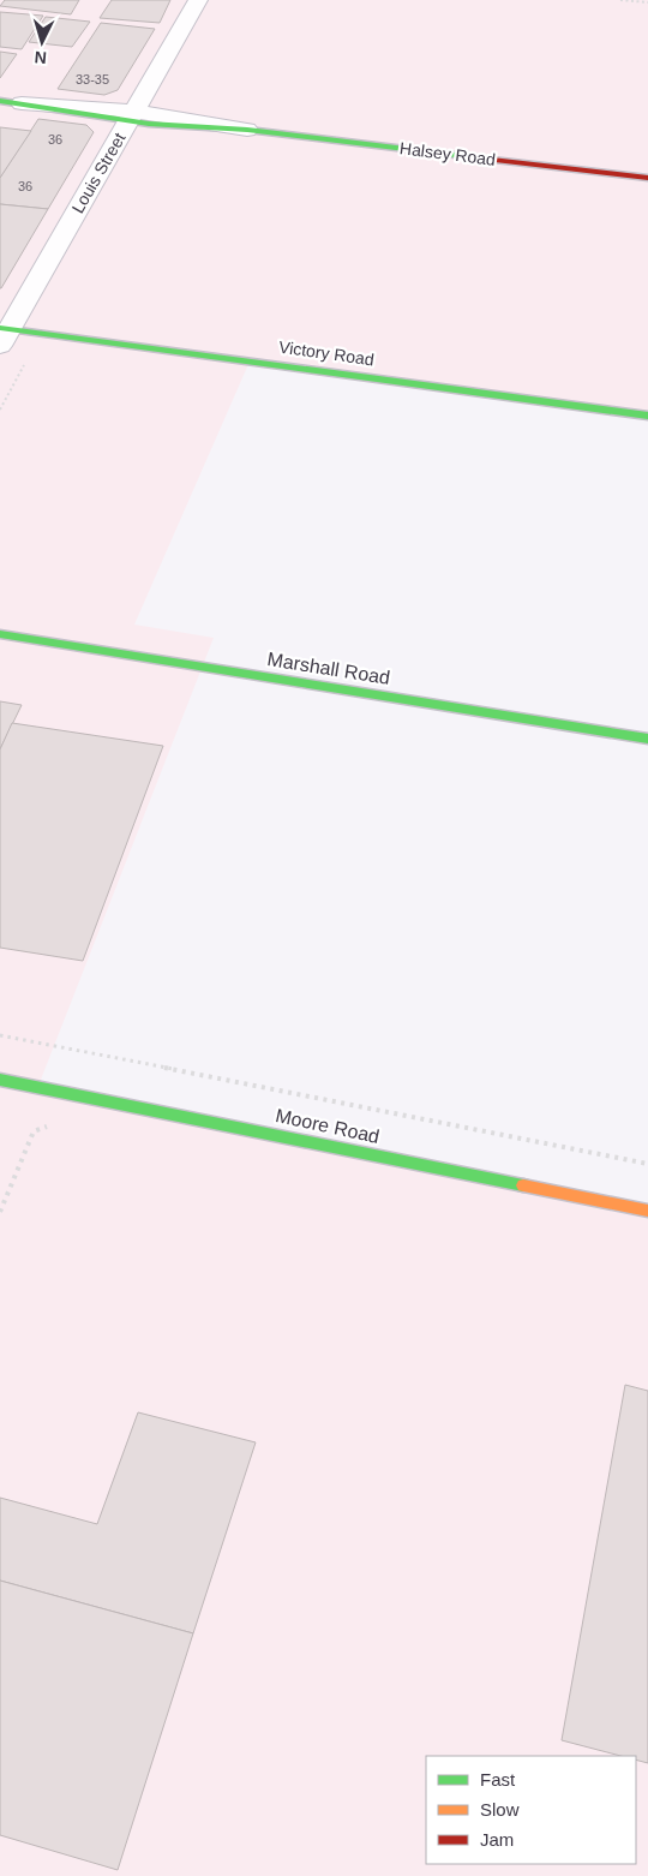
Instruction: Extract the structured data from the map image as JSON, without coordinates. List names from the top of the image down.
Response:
{
  "streets": {
    "street": [
      "Halsey Road",
      "Louis Street",
      "Victory Road",
      "Marshall Road",
      "Moore Road"
    ]
  },
  "crossings": [
    ["Halsey Road", "Louis Street"],
    ["Louis Street", "Victory Road"]
  ],
  "house_numbers": ["33-35", "36", "36"],
  "legend": ["Fast", "Slow", "Jam"],
  "north": "bottom"
}
